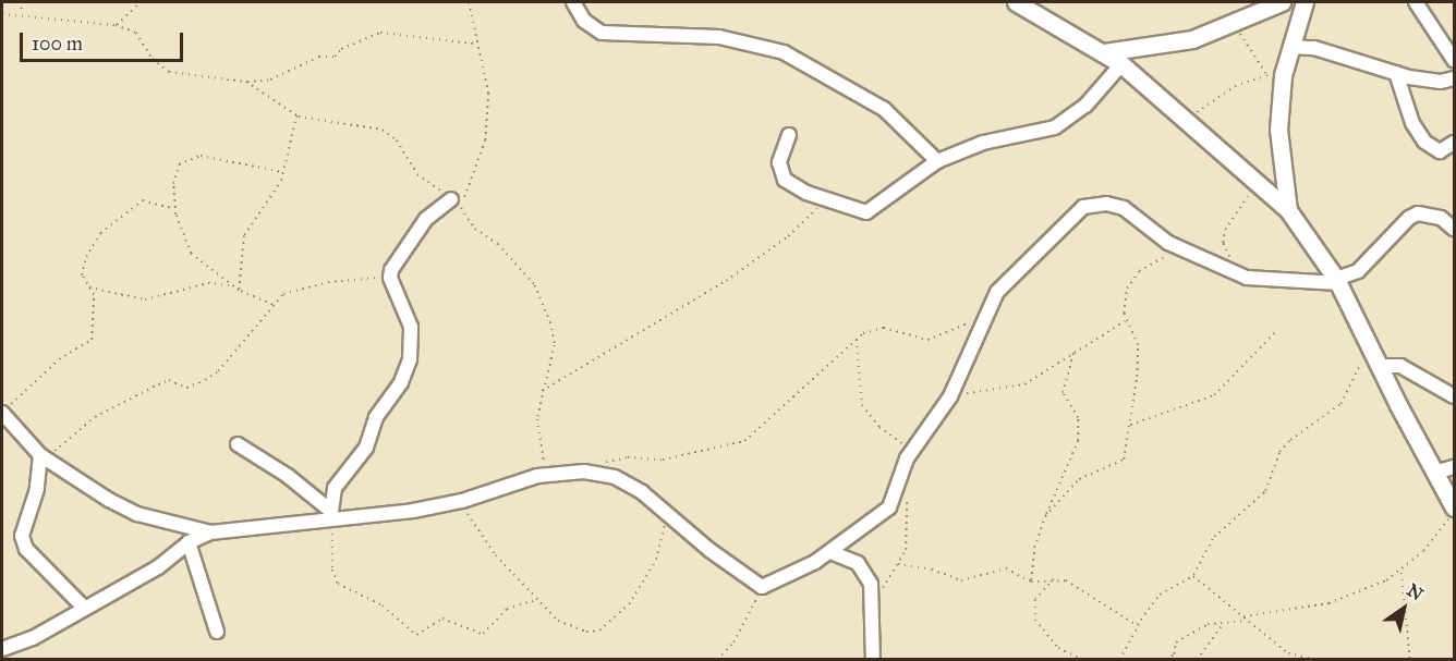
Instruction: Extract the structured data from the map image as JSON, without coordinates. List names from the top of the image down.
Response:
{
  "scale_bar": "100 m",
  "north": "top right"
}
